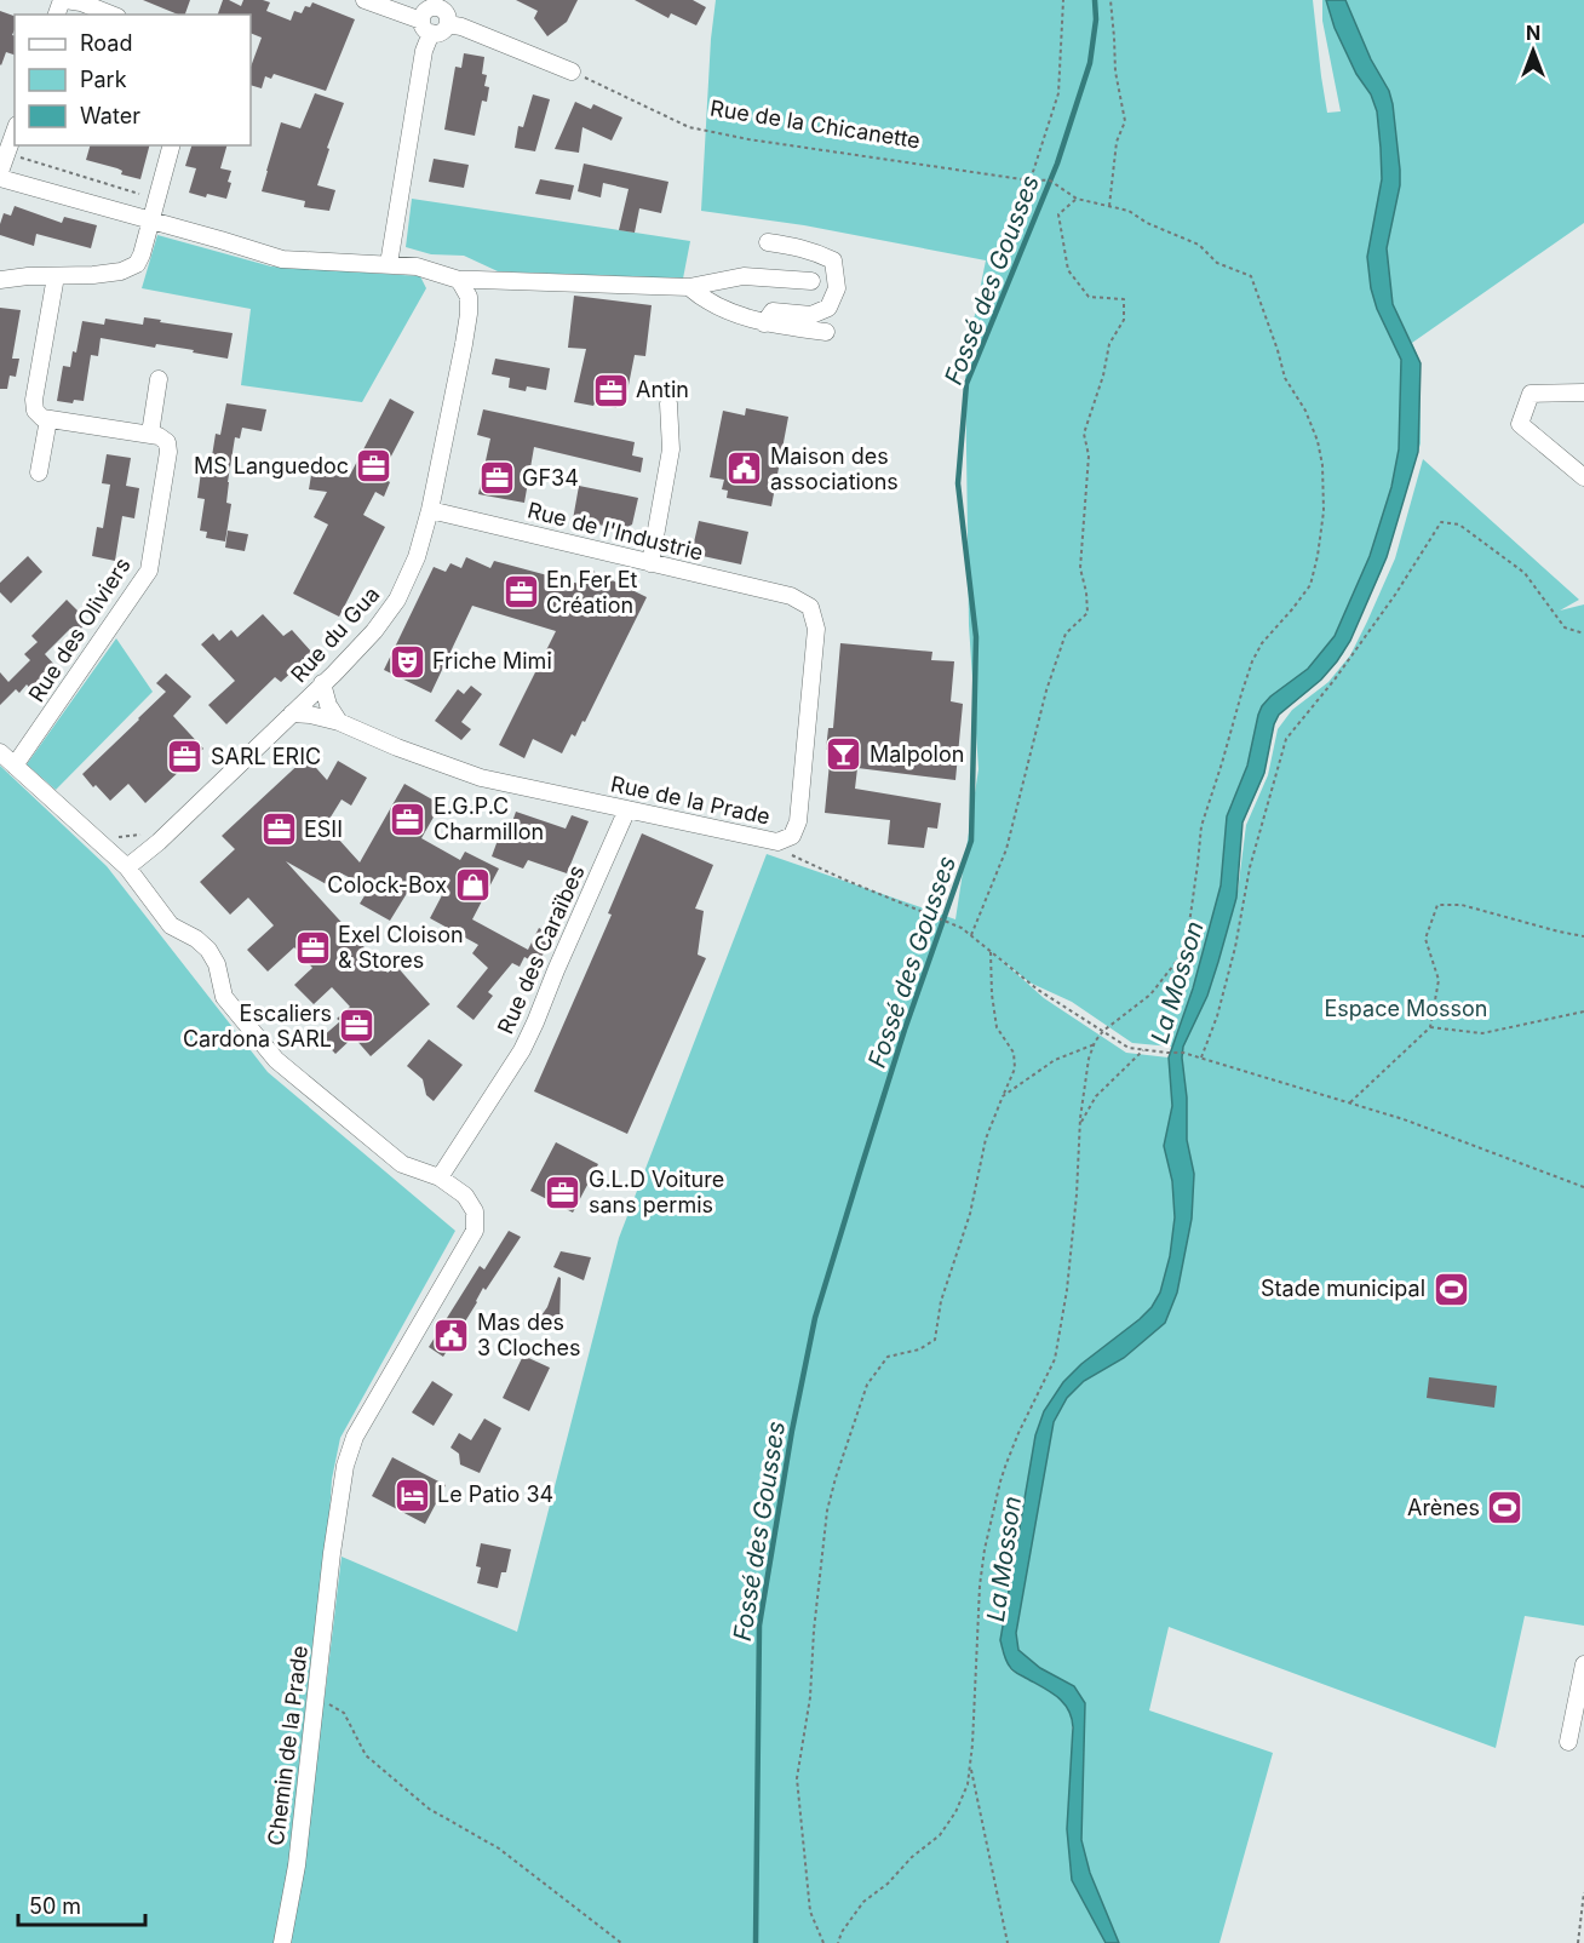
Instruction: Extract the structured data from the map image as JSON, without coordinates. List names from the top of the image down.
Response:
{
  "streets": {
    "street": [
      "Rue de l'Industrie",
      "Rue des Oliviers",
      "Rue du Gua",
      "Rue de la Prade",
      "Rue des Caraïbes",
      "Chemin de la Prade"
    ],
    "path": ["Rue de la Chicanette"]
  },
  "crossings": [
    ["Rue de l'Industrie", "Rue du Gua"],
    ["Rue de l'Industrie", "Rue de la Prade"],
    ["Rue des Oliviers", "Chemin de la Prade"],
    ["Rue du Gua", "Rue de la Prade"],
    ["Rue du Gua", "Chemin de la Prade"],
    ["Rue de la Prade", "Rue des Caraïbes"],
    ["Rue des Caraïbes", "Chemin de la Prade"]
  ],
  "water": ["Fossé des Gousses", "La Mosson"],
  "parks": ["Espace Mosson"],
  "places": {
    "office": [
      "Antin",
      "MS Languedoc",
      "GF34",
      "En Fer Et Création",
      "SARL ERIC",
      "E.G.P.C Charmillon",
      "ESII",
      "Exel Cloison & Stores",
      "Escaliers Cardona SARL",
      "G.L.D Voiture sans permis"
    ],
    "public building": ["Maison des associations", "Mas des 3 Cloches"],
    "theatre": ["Friche Mimi"],
    "bar": ["Malpolon"],
    "shop": ["Colock-Box"],
    "sports": ["Stade municipal", "Arènes"],
    "hotel": ["Le Patio 34"]
  },
  "legend": ["Road", "Park", "Water"],
  "scale_bar": "50 m",
  "north": "top"
}
